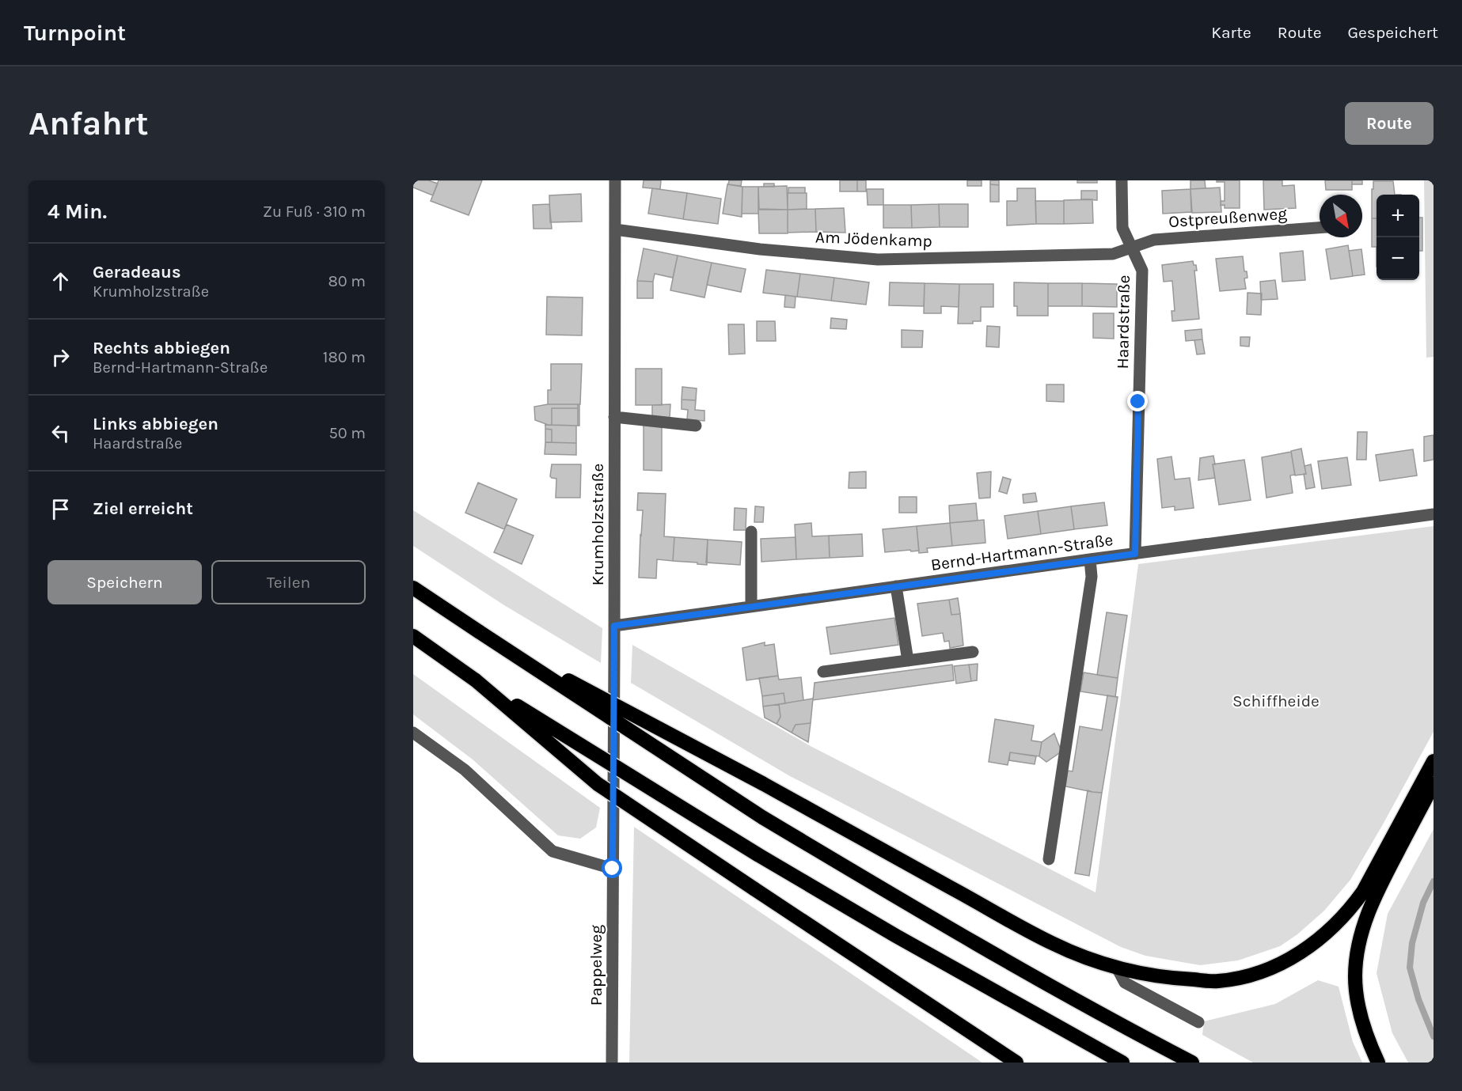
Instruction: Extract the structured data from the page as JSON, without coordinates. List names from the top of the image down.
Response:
{
  "streets": {
    "street": [
      "Ostpreußenweg",
      "Am Jödenkamp",
      "Haardstraße",
      "Krumholzstraße",
      "Bernd-Hartmann-Straße",
      "Pappelweg"
    ]
  },
  "crossings": [
    ["Ostpreußenweg", "Am Jödenkamp"],
    ["Ostpreußenweg", "Haardstraße"],
    ["Am Jödenkamp", "Haardstraße"],
    ["Am Jödenkamp", "Krumholzstraße"],
    ["Haardstraße", "Bernd-Hartmann-Straße"],
    ["Krumholzstraße", "Bernd-Hartmann-Straße"],
    ["Krumholzstraße", "Pappelweg"]
  ],
  "parks": ["Schiffheide"],
  "north": "bottom right",
  "page": {
    "header": "Turnpoint",
    "nav": ["Karte", "Route", "Gespeichert"],
    "buttons": [
      "Route",
      ["Speichern", "Teilen"]
    ],
    "title": "Anfahrt",
    "heading": ["4 Min.", "Zu Fuß · 310 m"],
    "map_buttons": ["+", "−"],
    "list": [
      ["Geradeaus", "Krumholzstraße", "80 m"],
      ["Rechts abbiegen", "Bernd-Hartmann-Straße", "180 m"],
      ["Links abbiegen", "Haardstraße", "50 m"],
      "Ziel erreicht"
    ]
  }
}
